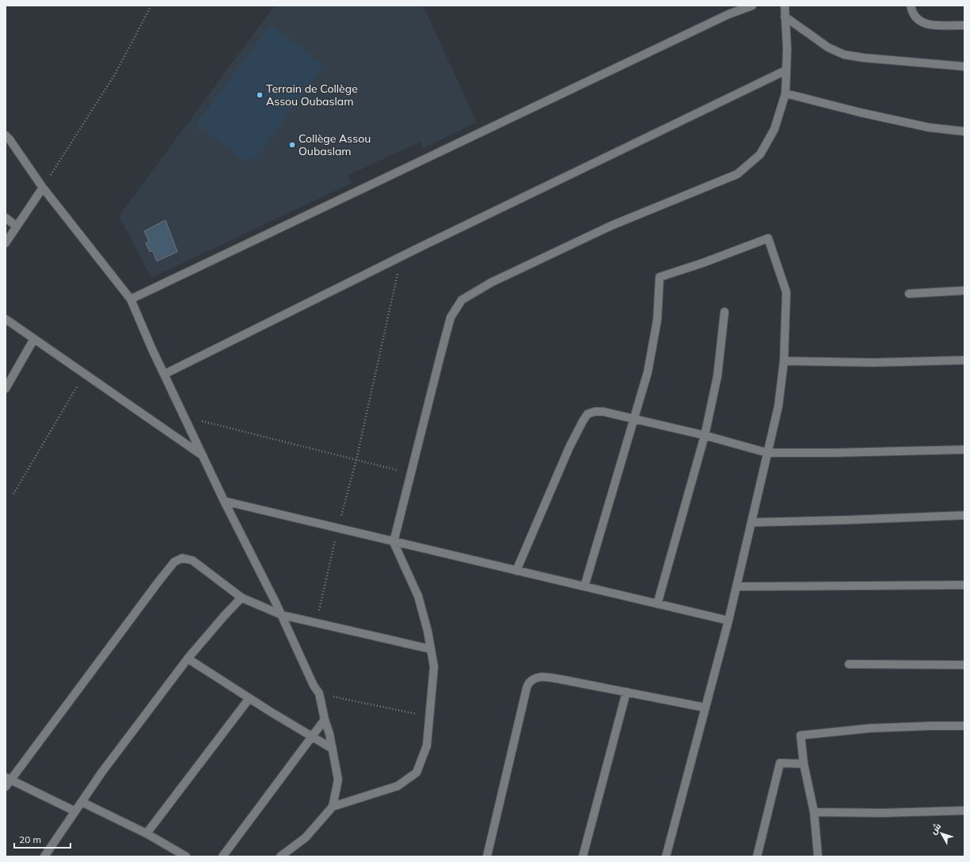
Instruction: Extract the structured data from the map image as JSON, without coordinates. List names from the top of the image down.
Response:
{
  "places": ["Terrain de Collège Assou Oubaslam", "Collège Assou Oubaslam"],
  "scale_bar": "20 m",
  "north": "top left"
}
